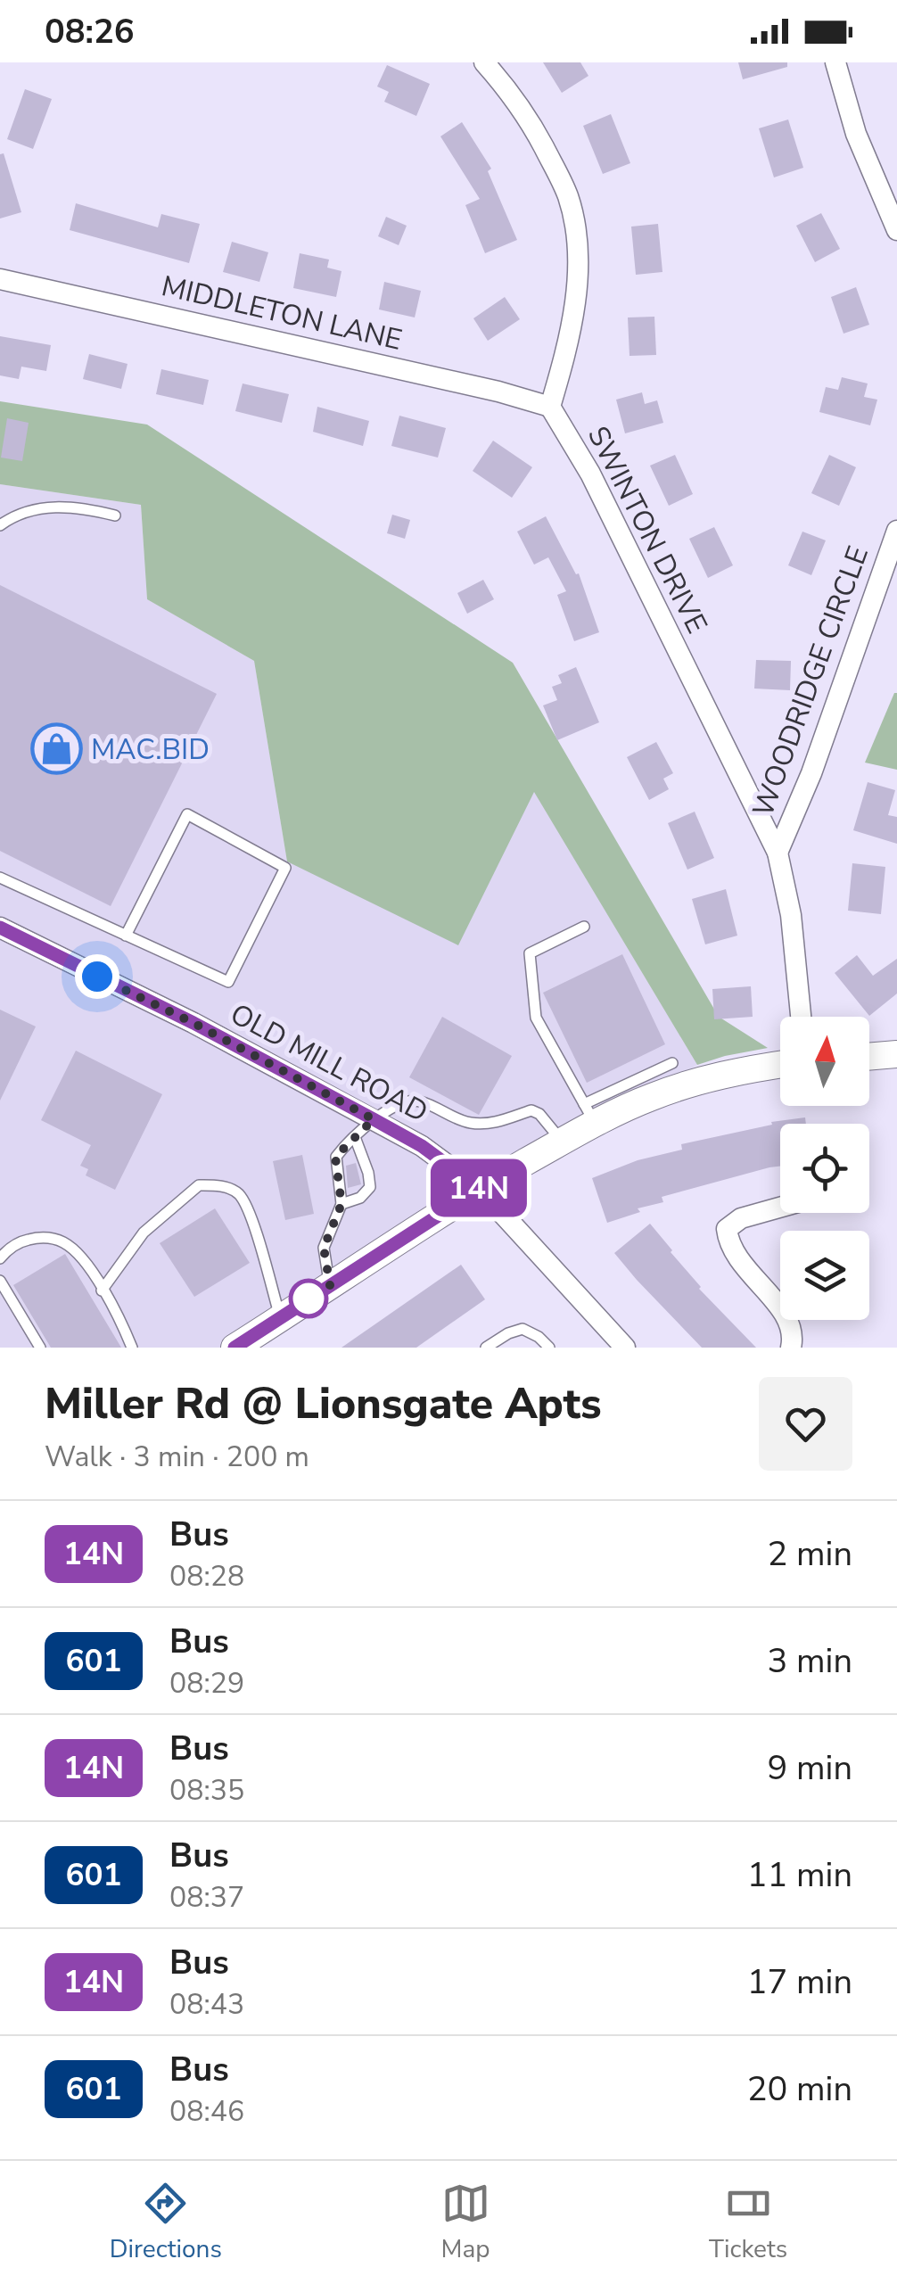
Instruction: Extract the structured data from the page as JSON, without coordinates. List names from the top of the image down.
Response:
{
  "streets": {
    "street": [
      "MIDDLETON LANE",
      "SWINTON DRIVE",
      "WOODRIDGE CIRCLE",
      "OLD MILL ROAD"
    ]
  },
  "crossings": [
    ["MIDDLETON LANE", "SWINTON DRIVE"],
    ["SWINTON DRIVE", "WOODRIDGE CIRCLE"]
  ],
  "places": {
    "shop": ["MAC.BID"]
  },
  "lines": ["bus line 14N"],
  "north": "top",
  "page": {
    "status": "08:26",
    "on_map": "14N",
    "heading": ["Miller Rd @ Lionsgate Apts", "Walk · 3 min · 200 m"],
    "list": [
      {
        "mark": "14N",
        "name": "Bus",
        "note": "08:28",
        "value": "2 min"
      },
      {
        "mark": "601",
        "name": "Bus",
        "note": "08:29",
        "value": "3 min"
      },
      {
        "mark": "14N",
        "name": "Bus",
        "note": "08:35",
        "value": "9 min"
      },
      {
        "mark": "601",
        "name": "Bus",
        "note": "08:37",
        "value": "11 min"
      },
      {
        "mark": "14N",
        "name": "Bus",
        "note": "08:43",
        "value": "17 min"
      },
      {
        "mark": "601",
        "name": "Bus",
        "note": "08:46",
        "value": "20 min"
      }
    ],
    "tabs": ["Directions", "Map", "Tickets"]
  }
}
